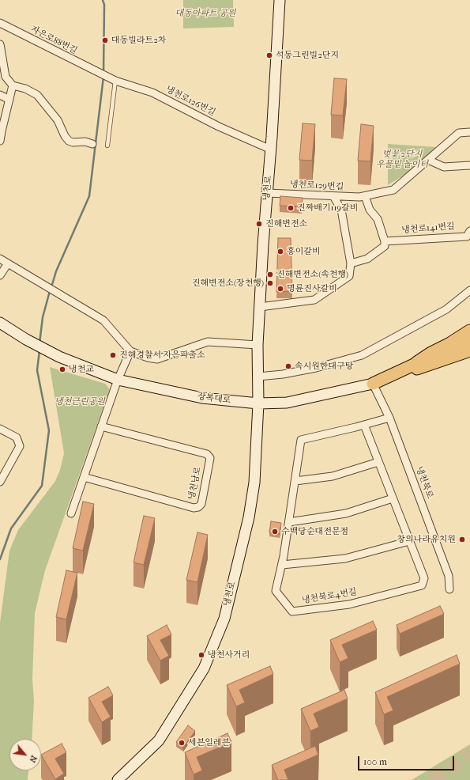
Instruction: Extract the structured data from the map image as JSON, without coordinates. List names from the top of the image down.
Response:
{
  "streets": {
    "main road": ["냉천로", "장복대로"],
    "street": [
      "자은로88번길",
      "냉천로126번길",
      "냉천로129번길",
      "냉천로141번길",
      "냉천북로",
      "냉천남로",
      "냉천북로4번길"
    ]
  },
  "crossings": [
    ["자은로88번길", "냉천로126번길"],
    ["냉천로126번길", "냉천로"],
    ["냉천로129번길", "냉천로"],
    ["냉천로", "장복대로"],
    ["장복대로", "냉천북로"],
    ["냉천북로", "냉천북로4번길"]
  ],
  "parks": ["대동아파트 공원", "벚꽃 2단지 우물밑 놀이터", "냉천근린공원"],
  "places": [
    "대동빌라트2차",
    "석동그린빌2단지",
    "진짜배기119갈비",
    "진해변전소",
    "홍이갈비",
    "진해변전소(속천행)",
    "진해변전소(장천행)",
    "명륜진사갈비",
    "진해경찰서 자은파출소",
    "속시원한대구탕",
    "냉천교",
    "수백당순대전문점",
    "창의나라유치원",
    "냉천사거리",
    "세븐일레븐"
  ],
  "scale_bar": "100 m",
  "north": "bottom right"
}
